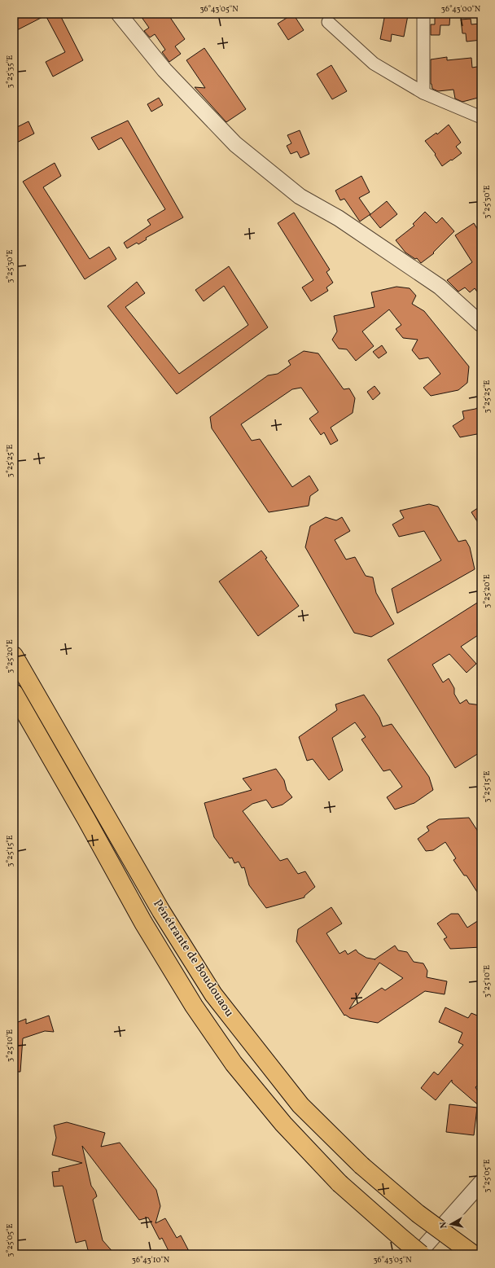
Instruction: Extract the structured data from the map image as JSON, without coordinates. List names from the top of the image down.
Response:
{
  "streets": {
    "highway": ["Pénétrante de Boudouaou"]
  },
  "north": "left",
  "coordinates": [
    "36°43'05\"N",
    "36°43'00\"N",
    "3°25'35\"E",
    "3°25'30\"E",
    "3°25'25\"E",
    "3°25'20\"E",
    "3°25'15\"E",
    "3°25'10\"E",
    "3°25'05\"E",
    "36°43'10\"N"
  ]
}
